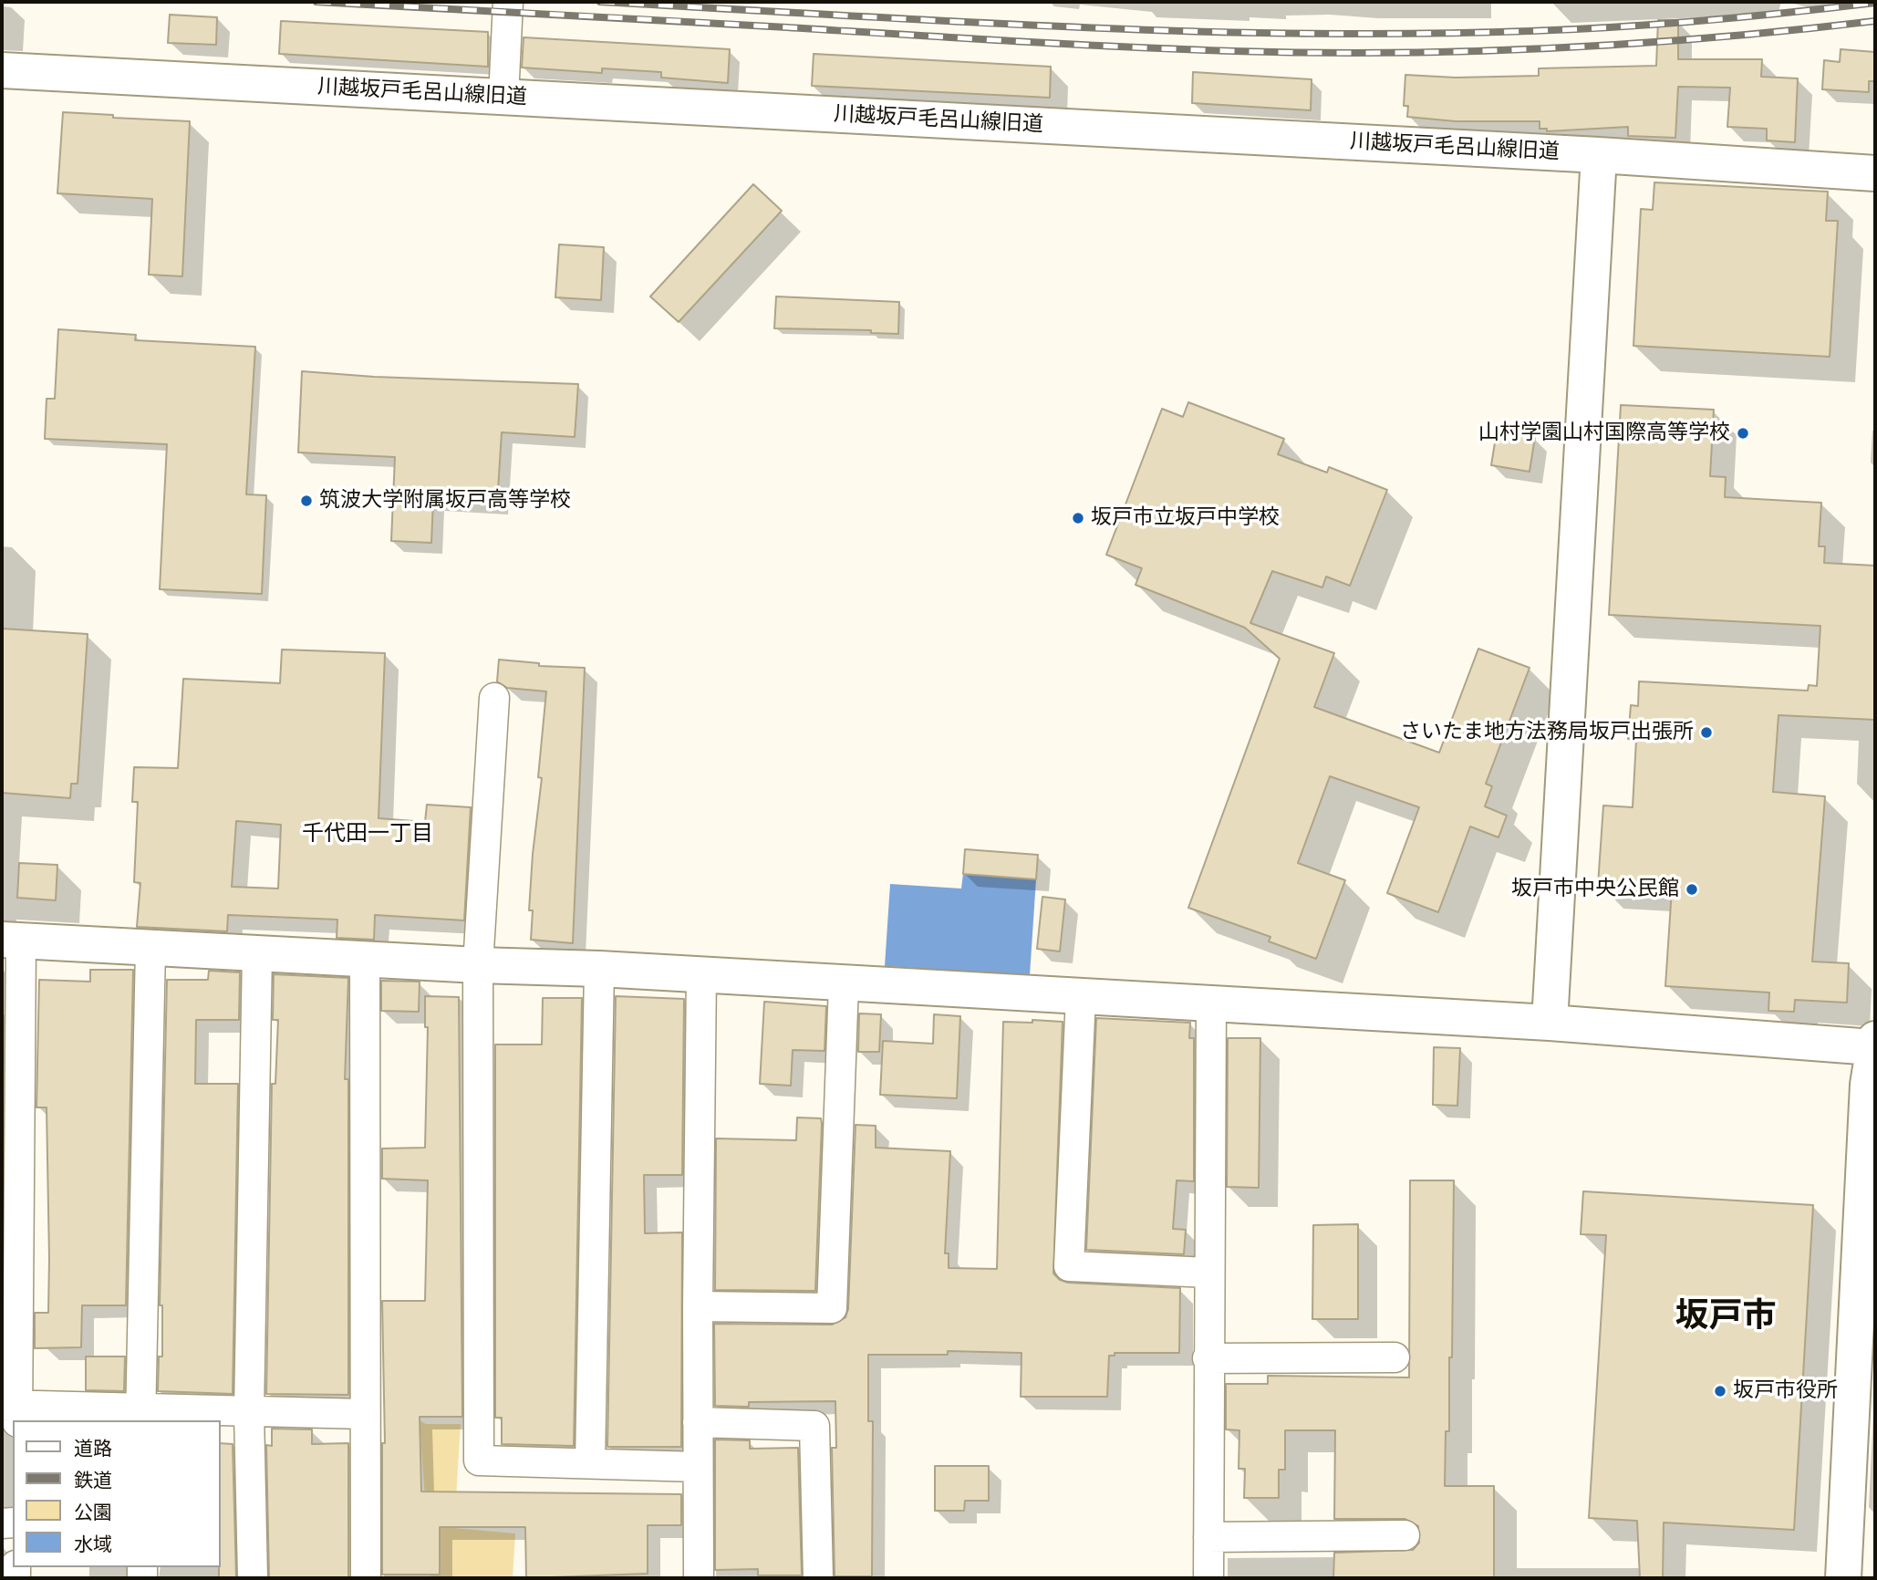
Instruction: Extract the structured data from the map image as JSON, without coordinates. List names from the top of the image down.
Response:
{
  "streets": {
    "street": ["川越坂戸毛呂山線旧道"]
  },
  "districts": ["千代田一丁目", "坂戸市"],
  "places": [
    "山村学園山村国際高等学校",
    "筑波大学附属坂戸高等学校",
    "坂戸市立坂戸中学校",
    "さいたま地方法務局坂戸出張所",
    "坂戸市中央公民館",
    "坂戸市役所"
  ],
  "legend": [
    "道路",
    "鉄道",
    "公園",
    "水域"
  ]
}
